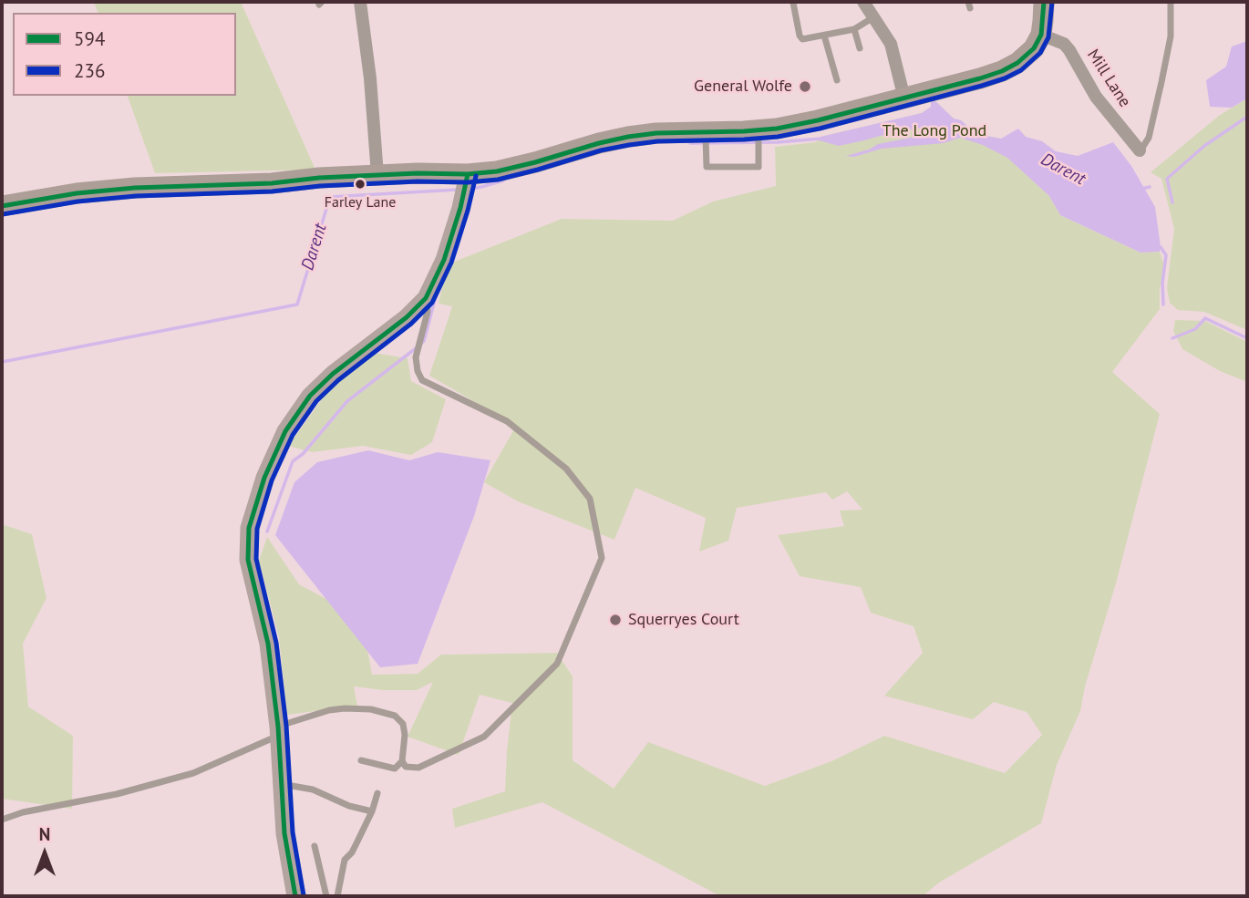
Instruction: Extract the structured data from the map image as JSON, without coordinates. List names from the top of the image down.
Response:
{
  "streets": {
    "street": ["Mill Lane"]
  },
  "water": ["Darent"],
  "parks": ["The Long Pond"],
  "places": ["General Wolfe", "Farley Lane", "Squerryes Court"],
  "lines": ["transit line 594", "transit line 236"],
  "legend": ["594", "236"],
  "north": "top"
}
